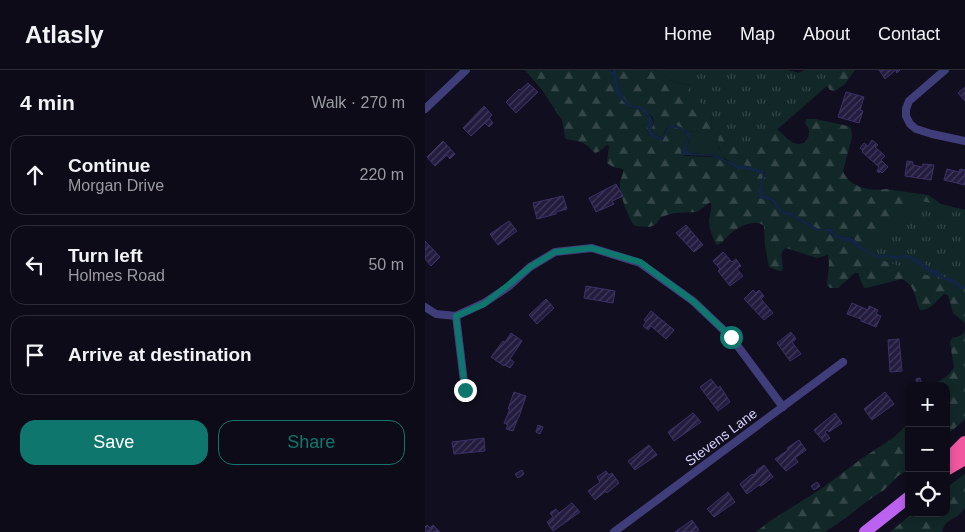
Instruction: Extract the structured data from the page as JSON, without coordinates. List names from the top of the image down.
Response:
{
  "streets": {
    "street": ["Stevens Lane"]
  },
  "page": {
    "header": "Atlasly",
    "nav": [
      "Home",
      "Map",
      "About",
      "Contact"
    ],
    "heading": ["4 min", "Walk · 270 m"],
    "list": [
      ["Continue", "Morgan Drive", "220 m"],
      ["Turn left", "Holmes Road", "50 m"],
      "Arrive at destination"
    ],
    "map_buttons": ["+", "−"],
    "buttons": ["Save", "Share"]
  }
}
